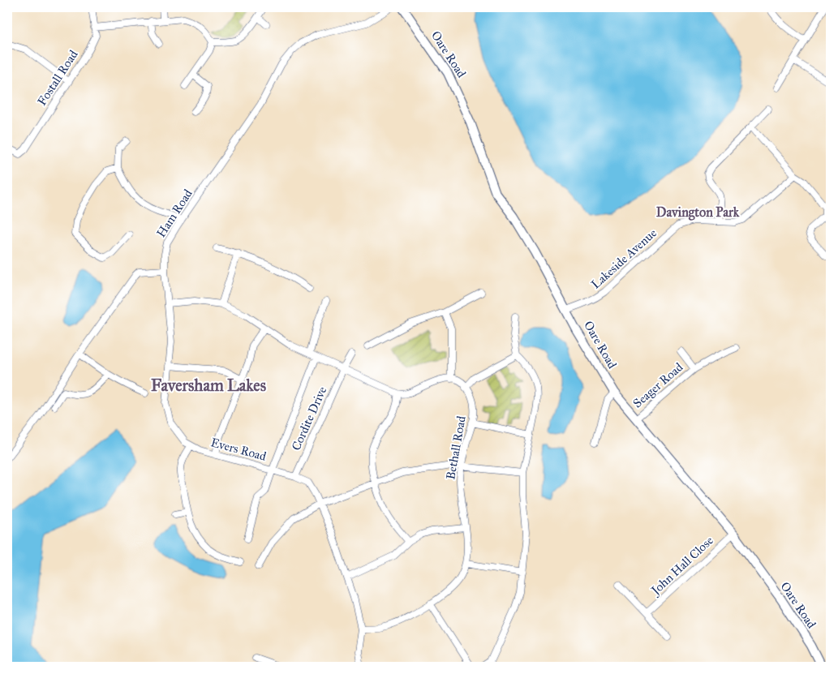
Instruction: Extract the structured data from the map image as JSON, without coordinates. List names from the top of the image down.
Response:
{
  "streets": {
    "street": [
      "Oare Road",
      "Fostall Road",
      "Ham Road",
      "Lakeside Avenue",
      "Seager Road",
      "Cordite Drive",
      "Bethall Road",
      "Evers Road",
      "John Hall Close"
    ]
  },
  "crossings": [
    ["Oare Road", "Lakeside Avenue"],
    ["Oare Road", "Seager Road"],
    ["Oare Road", "John Hall Close"],
    ["Ham Road", "Evers Road"],
    ["Cordite Drive", "Evers Road"],
    ["Bethall Road", "Evers Road"]
  ],
  "districts": ["Davington Park", "Faversham Lakes"]
}
